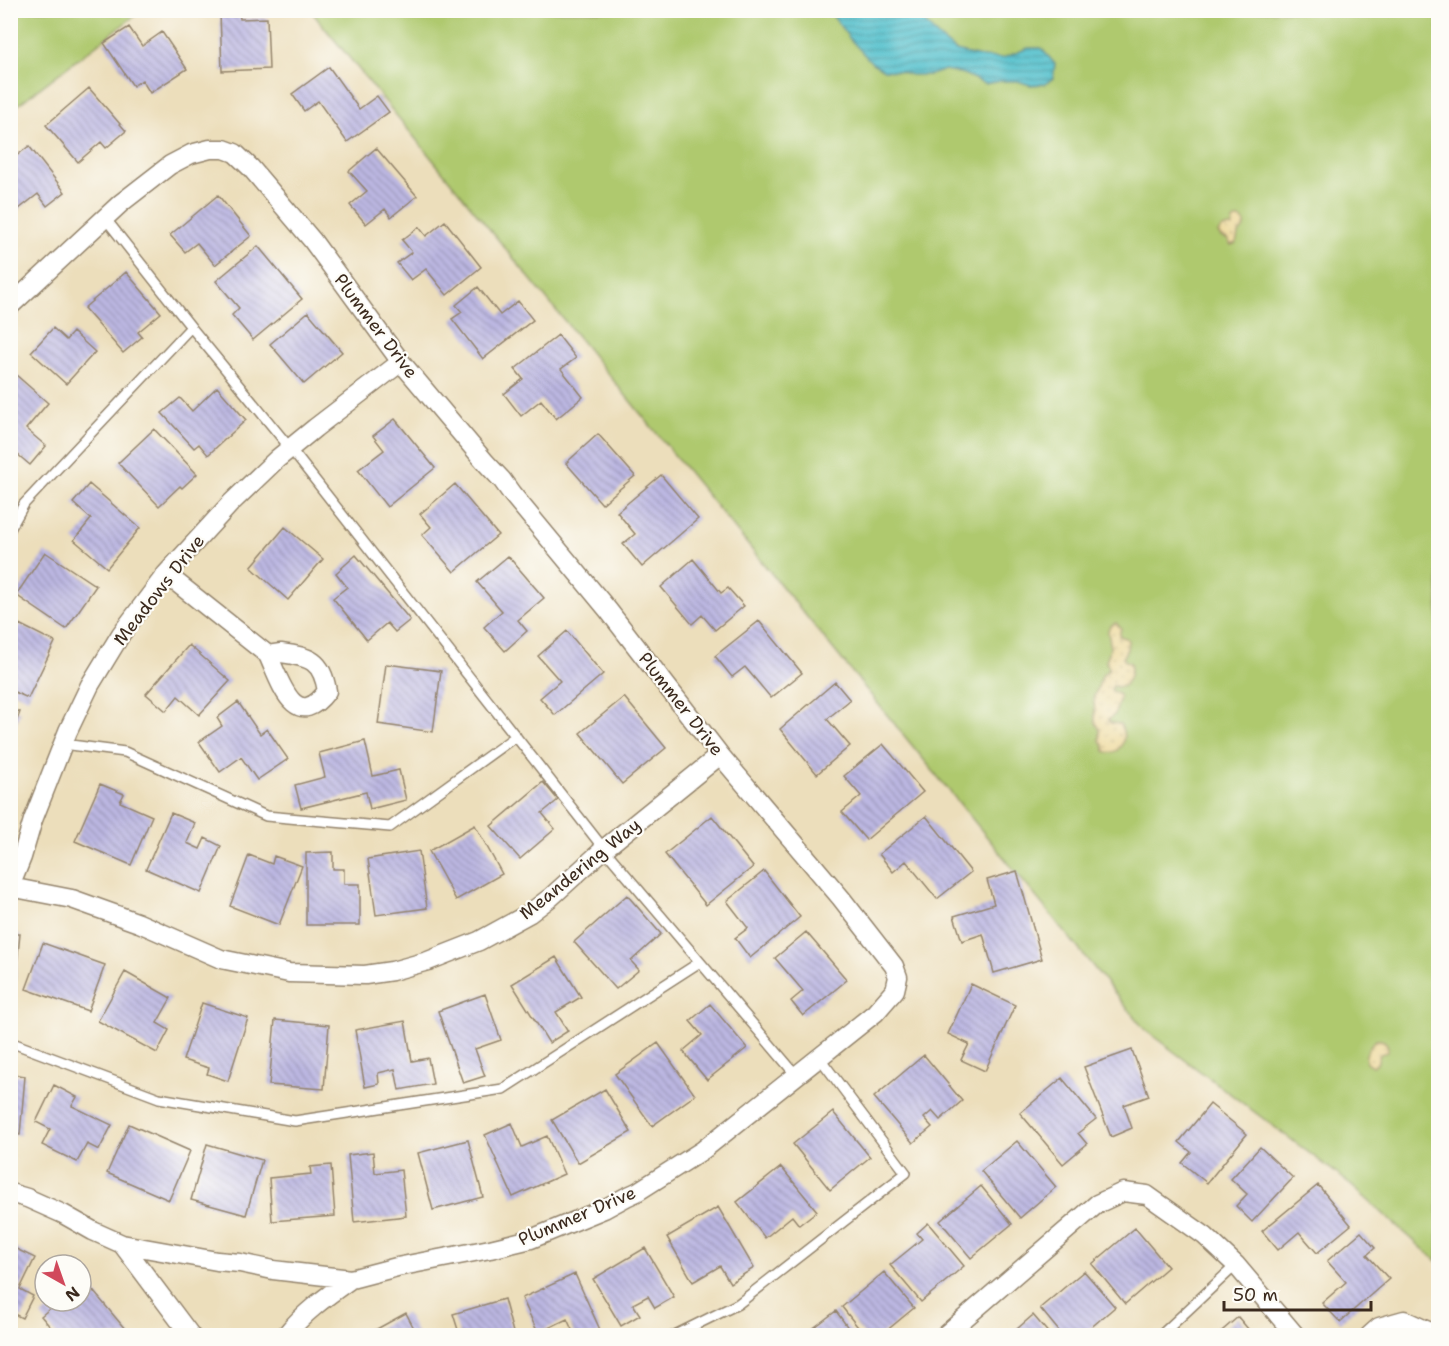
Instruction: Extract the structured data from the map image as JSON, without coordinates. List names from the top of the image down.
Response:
{
  "streets": {
    "street": ["Plummer Drive", "Meadows Drive", "Meandering Way"]
  },
  "crossings": [
    ["Plummer Drive", "Meadows Drive"],
    ["Plummer Drive", "Meandering Way"],
    ["Meadows Drive", "Meandering Way"]
  ],
  "scale_bar": "50 m",
  "north": "bottom right"
}
